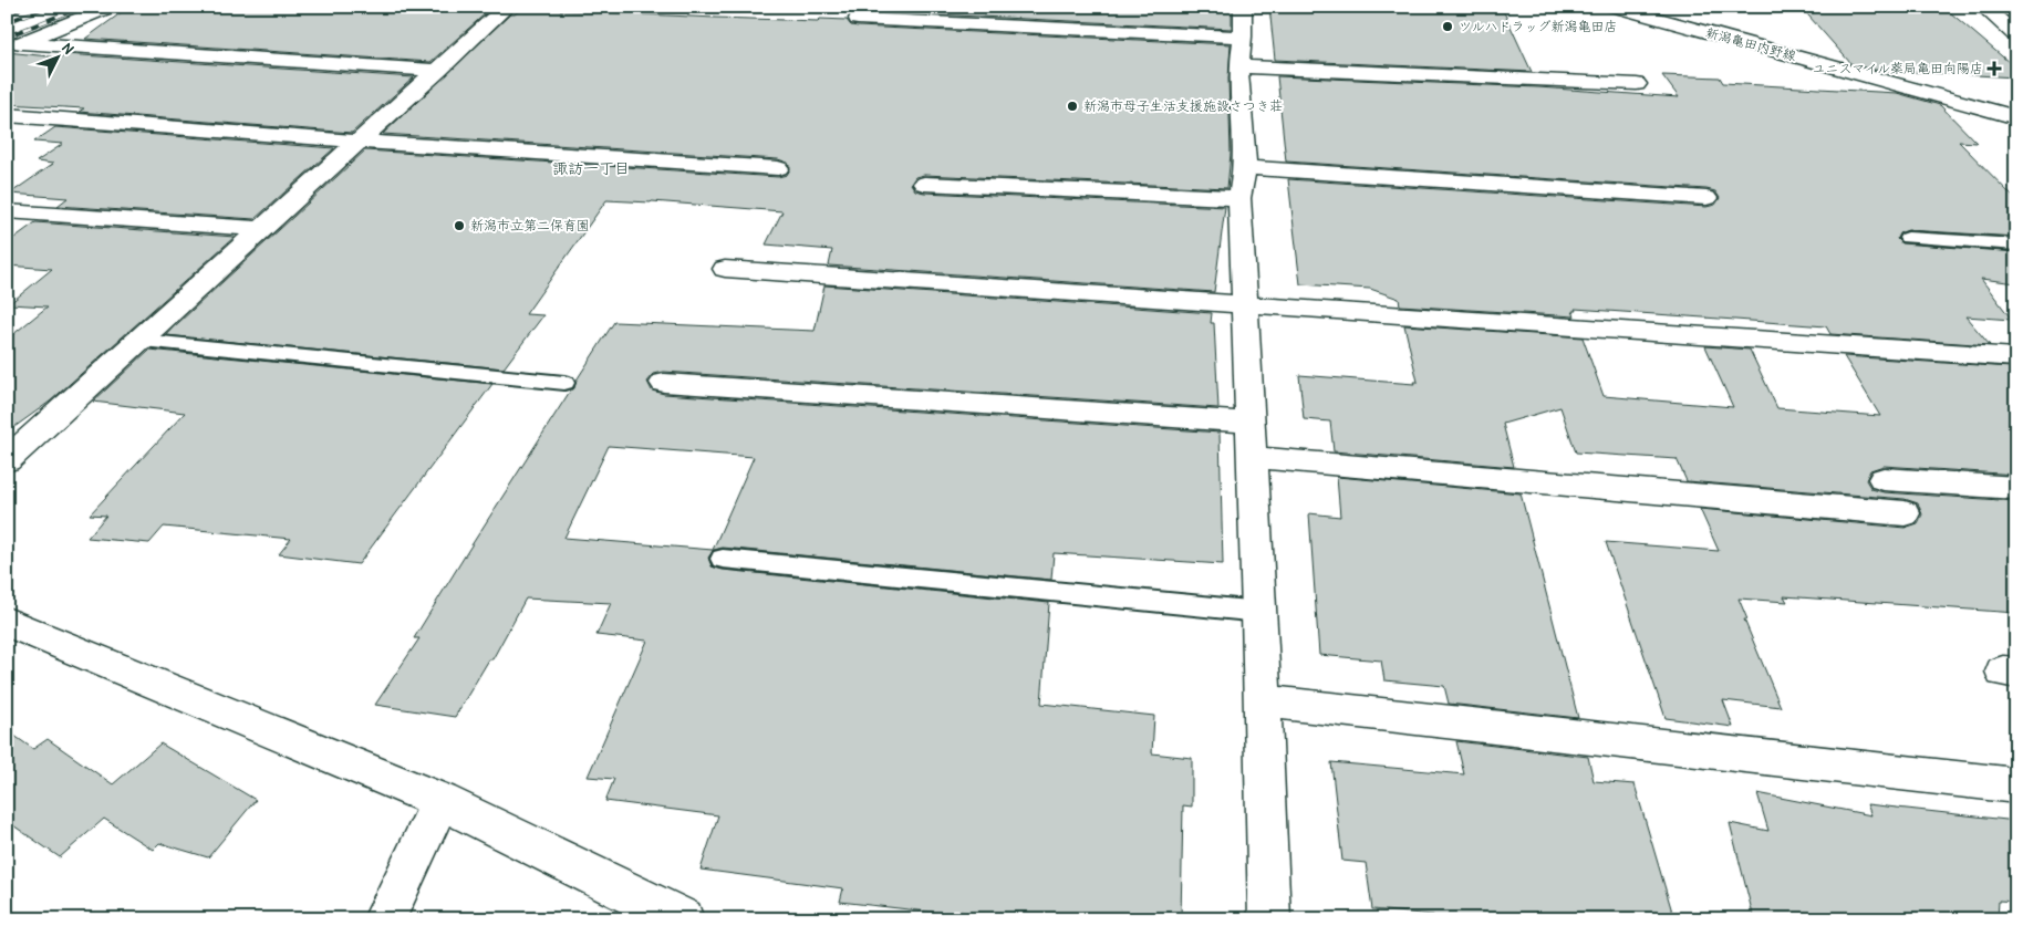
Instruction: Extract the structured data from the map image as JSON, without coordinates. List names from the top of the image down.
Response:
{
  "streets": {
    "street": ["新潟亀田内野線"]
  },
  "districts": ["諏訪一丁目"],
  "places": {
    "other": ["ツルハドラッグ新潟亀田店", "新潟市母子生活支援施設さつき荘", "新潟市立第二保育園"],
    "health": ["ユニスマイル薬局亀田向陽店"]
  },
  "north": "top right"
}
